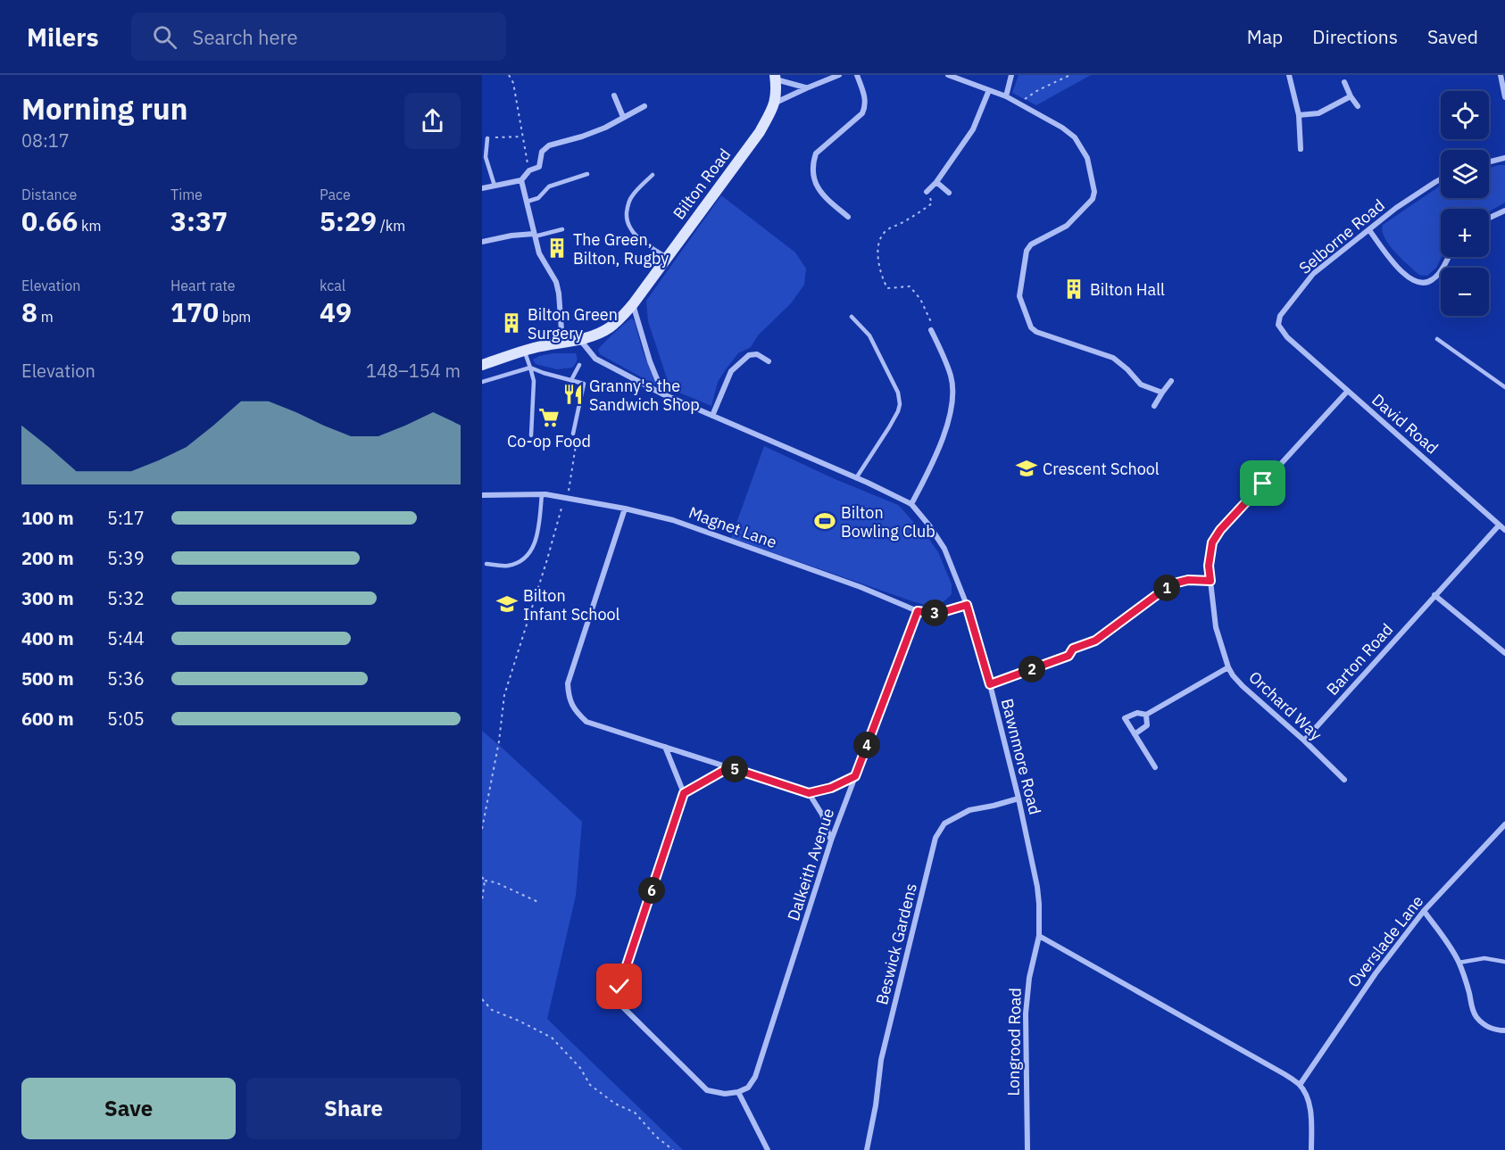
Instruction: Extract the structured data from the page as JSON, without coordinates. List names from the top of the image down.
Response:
{
  "streets": {
    "main road": ["Bilton Road"],
    "street": [
      "Selborne Road",
      "David Road",
      "Magnet Lane",
      "Barton Road",
      "Orchard Way",
      "Bawnmore Road",
      "Dalkeith Avenue",
      "Overslade Lane",
      "Beswick Gardens",
      "Longrood Road"
    ]
  },
  "crossings": [
    ["Bilton Road", "Bawnmore Road"],
    ["Selborne Road", "David Road"],
    ["David Road", "Barton Road"],
    ["David Road", "Orchard Way"],
    ["Magnet Lane", "Bawnmore Road"],
    ["Magnet Lane", "Dalkeith Avenue"],
    ["Barton Road", "Orchard Way"],
    ["Bawnmore Road", "Beswick Gardens"],
    ["Bawnmore Road", "Longrood Road"]
  ],
  "places": {
    "building": ["The Green, Bilton, Rugby", "Bilton Hall", "Bilton Green Surgery"],
    "restaurant": ["Granny's the Sandwich Shop"],
    "supermarket": ["Co-op Food"],
    "school or university": ["Crescent School", "Bilton Infant School"],
    "sports": ["Bilton Bowling Club"]
  },
  "page": {
    "header": "Milers",
    "search": "Search here",
    "nav": ["Map", "Directions", "Saved"],
    "heading": ["Morning run", "08:17"],
    "map_buttons": ["+", "−"],
    "stats": [
      ["Distance", "0.66 km"],
      ["Time", "3:37"],
      ["Pace", "5:29 /km"],
      ["Elevation", "8 m"],
      ["Heart rate", "170 bpm"],
      ["kcal", "49"]
    ],
    "chart": ["Elevation", "148–154 m"],
    "list": [
      {
        "name": "100 m",
        "note": "5:17"
      },
      {
        "name": "200 m",
        "note": "5:39"
      },
      {
        "name": "300 m",
        "note": "5:32"
      },
      {
        "name": "400 m",
        "note": "5:44"
      },
      {
        "name": "500 m",
        "note": "5:36"
      },
      {
        "name": "600 m",
        "note": "5:05"
      }
    ],
    "pins": [
      "1",
      "3",
      "2",
      "4",
      "5",
      "6"
    ],
    "buttons": ["Save", "Share"]
  }
}
